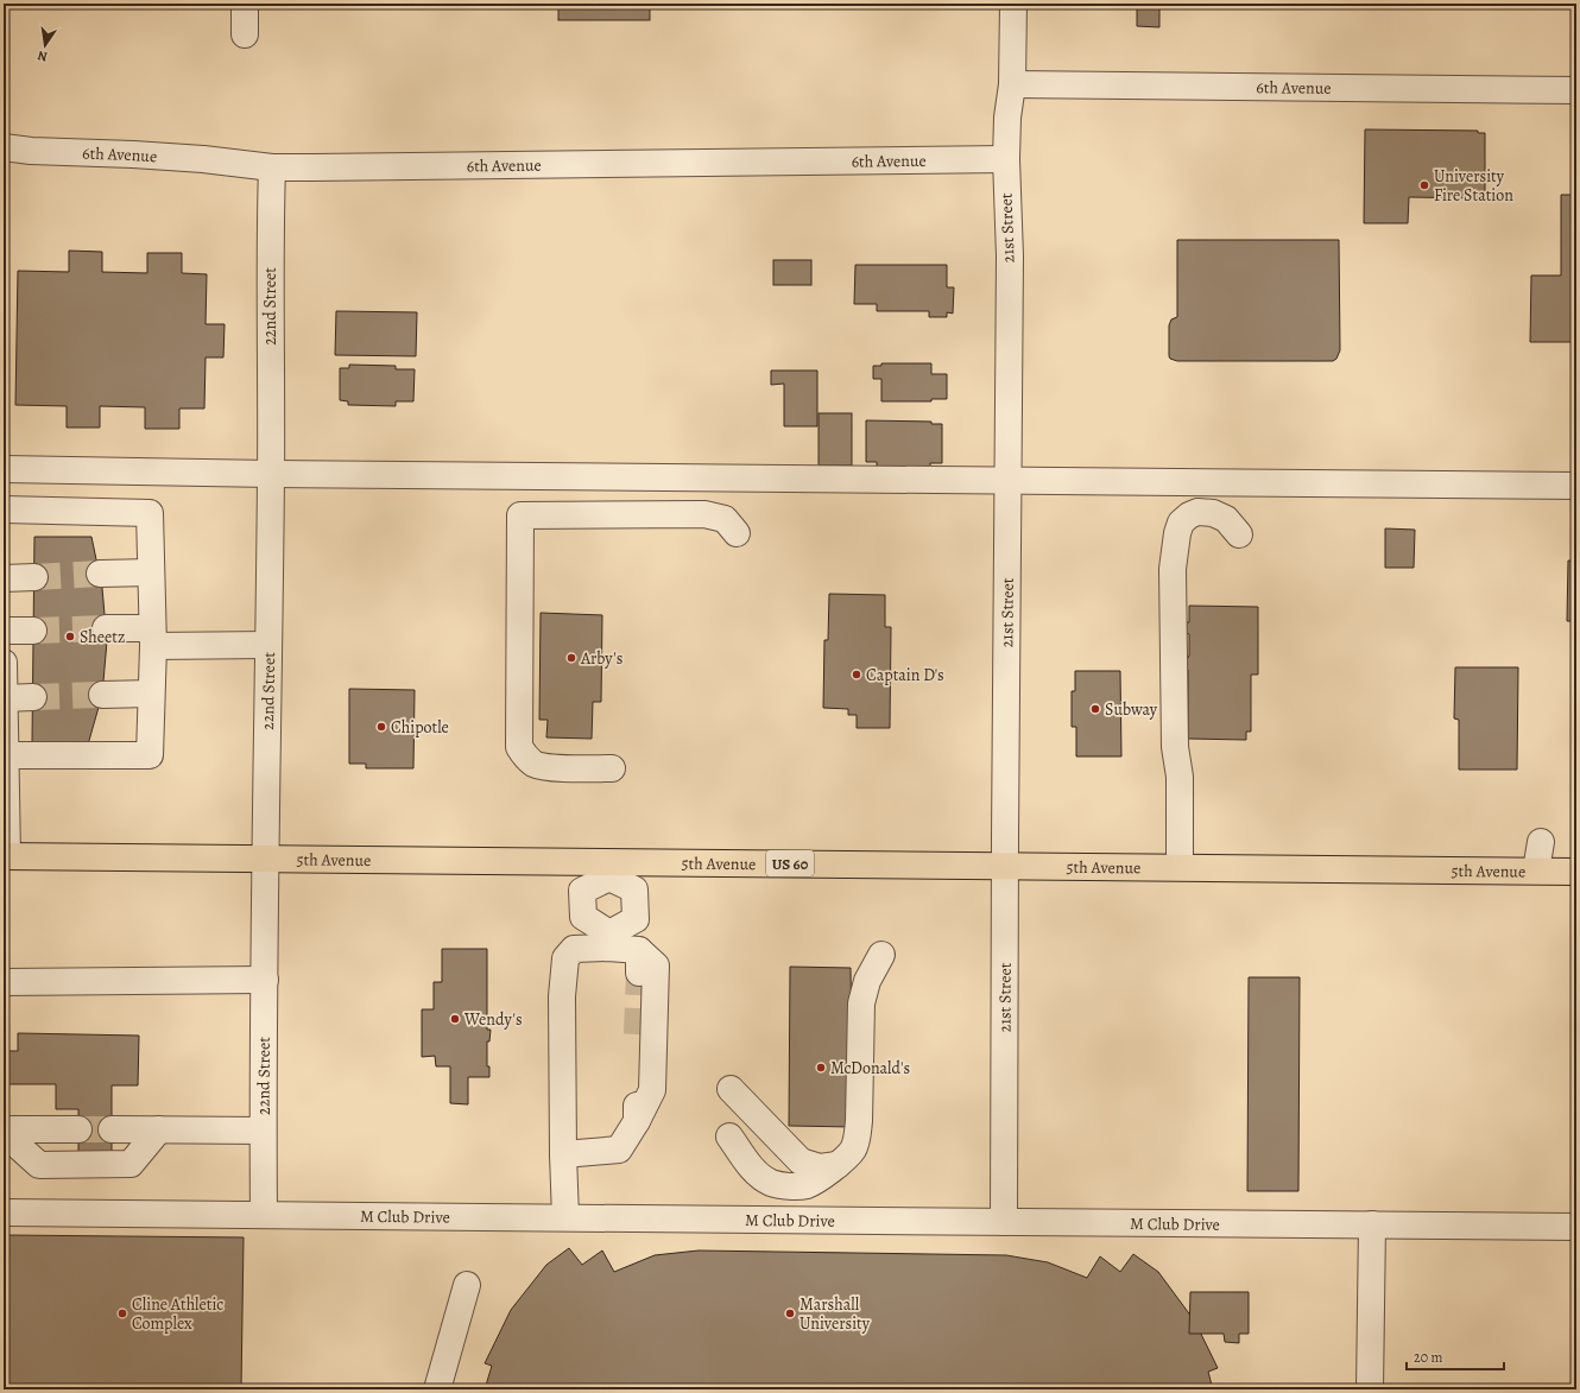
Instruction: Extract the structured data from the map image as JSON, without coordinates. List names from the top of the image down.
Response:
{
  "streets": {
    "main road": ["5th Avenue", "US 60"],
    "street": [
      "6th Avenue",
      "21st Street",
      "22nd Street",
      "M Club Drive"
    ]
  },
  "crossings": [
    ["6th Avenue", "21st Street"],
    ["6th Avenue", "22nd Street"],
    ["21st Street", "5th Avenue"],
    ["21st Street", "M Club Drive"],
    ["22nd Street", "5th Avenue"],
    ["22nd Street", "M Club Drive"]
  ],
  "places": [
    "University Fire Station",
    "Sheetz",
    "Arby's",
    "Captain D's",
    "Subway",
    "Chipotle",
    "Wendy's",
    "McDonald's",
    "Cline Athletic Complex",
    "Marshall University"
  ],
  "scale_bar": "20 m",
  "north": "bottom"
}
